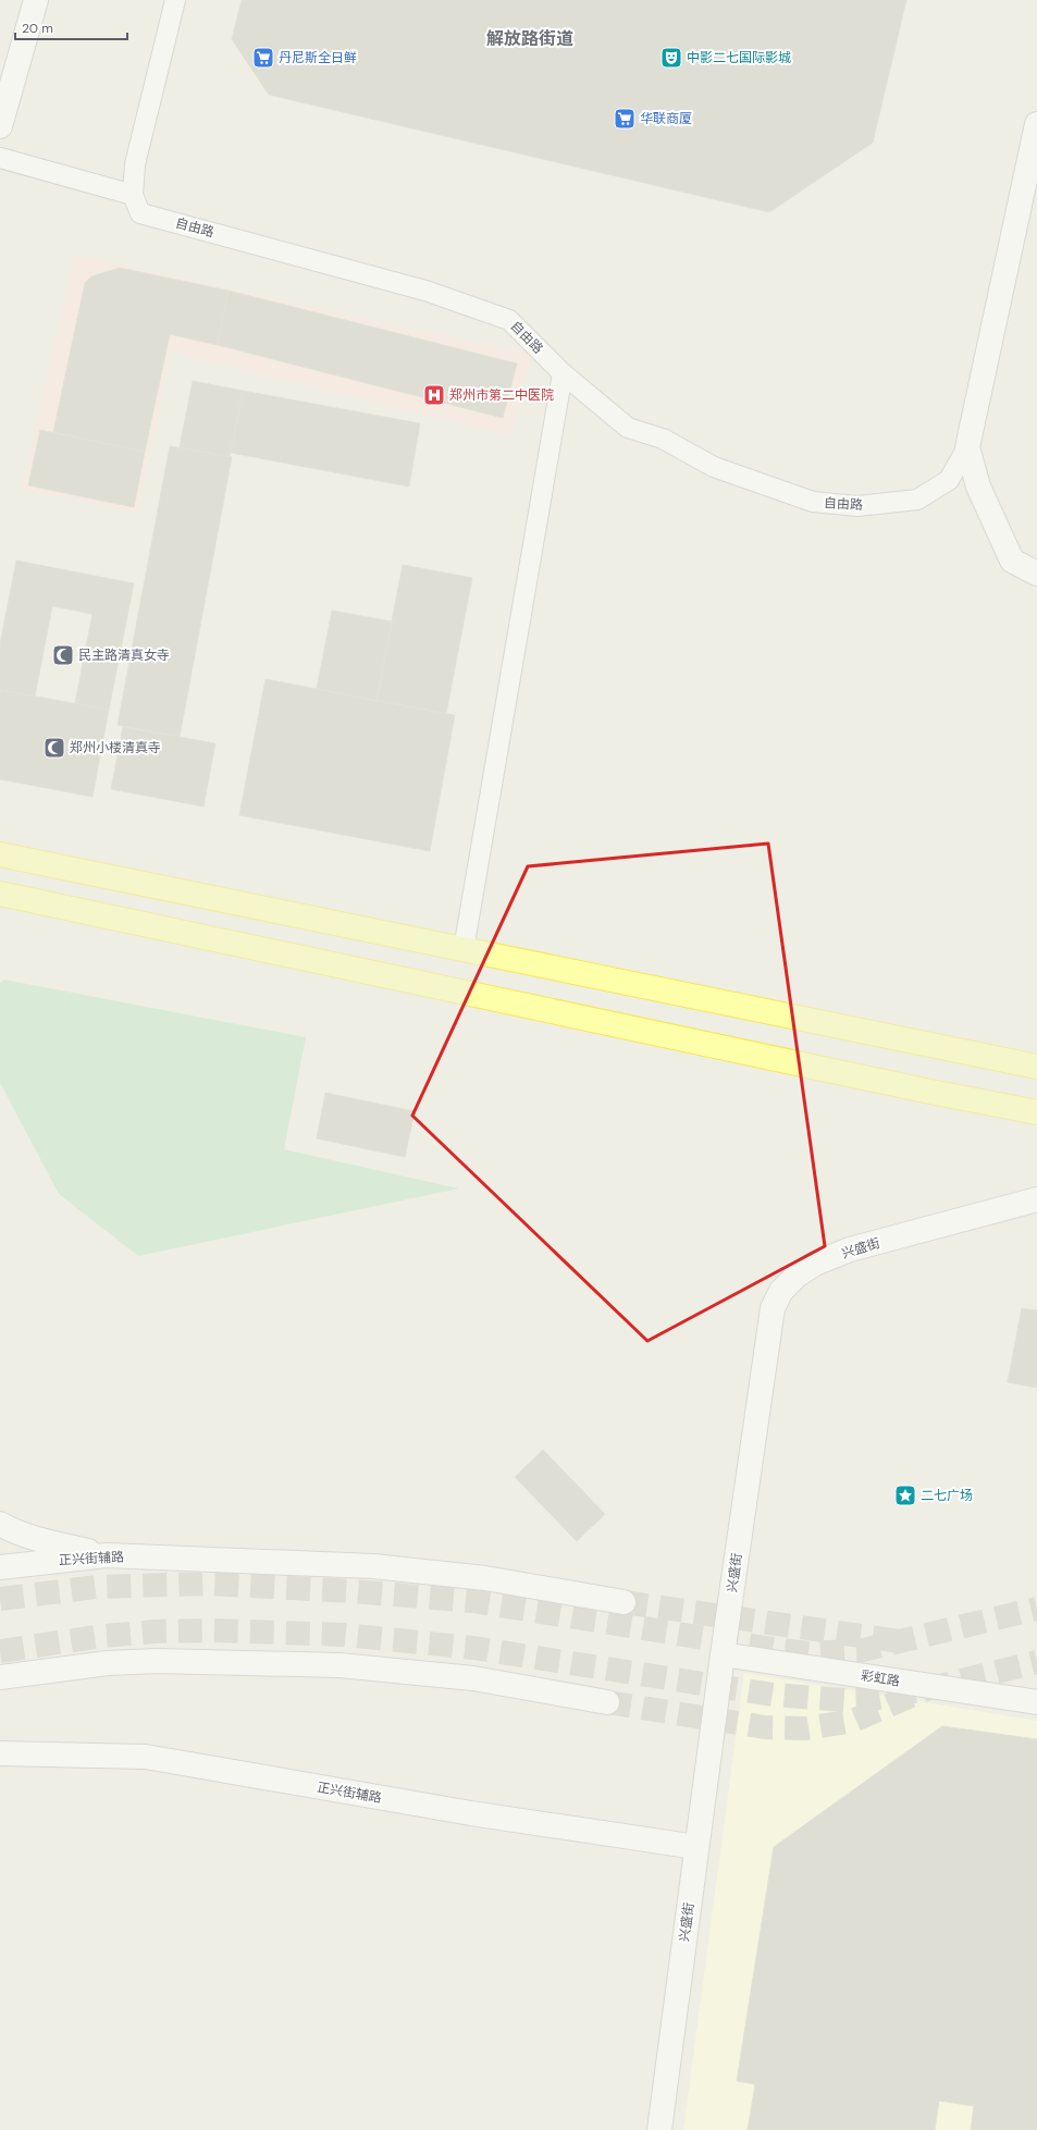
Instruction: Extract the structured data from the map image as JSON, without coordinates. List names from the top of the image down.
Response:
{
  "streets": {
    "street": ["兴盛街", "正兴街辅路", "彩虹路"],
    "lane": ["自由路"]
  },
  "crossings": [
    ["兴盛街", "正兴街辅路"],
    ["兴盛街", "彩虹路"]
  ],
  "districts": ["解放路街道"],
  "places": {
    "supermarket": ["丹尼斯全日鲜", "华联商厦"],
    "theatre": ["中影二七国际影城"],
    "hospital": ["郑州市第二中医院"],
    "mosque": ["民主路清真女寺", "郑州小楼清真寺"],
    "place": ["二七广场"]
  },
  "scale_bar": "20 m"
}
